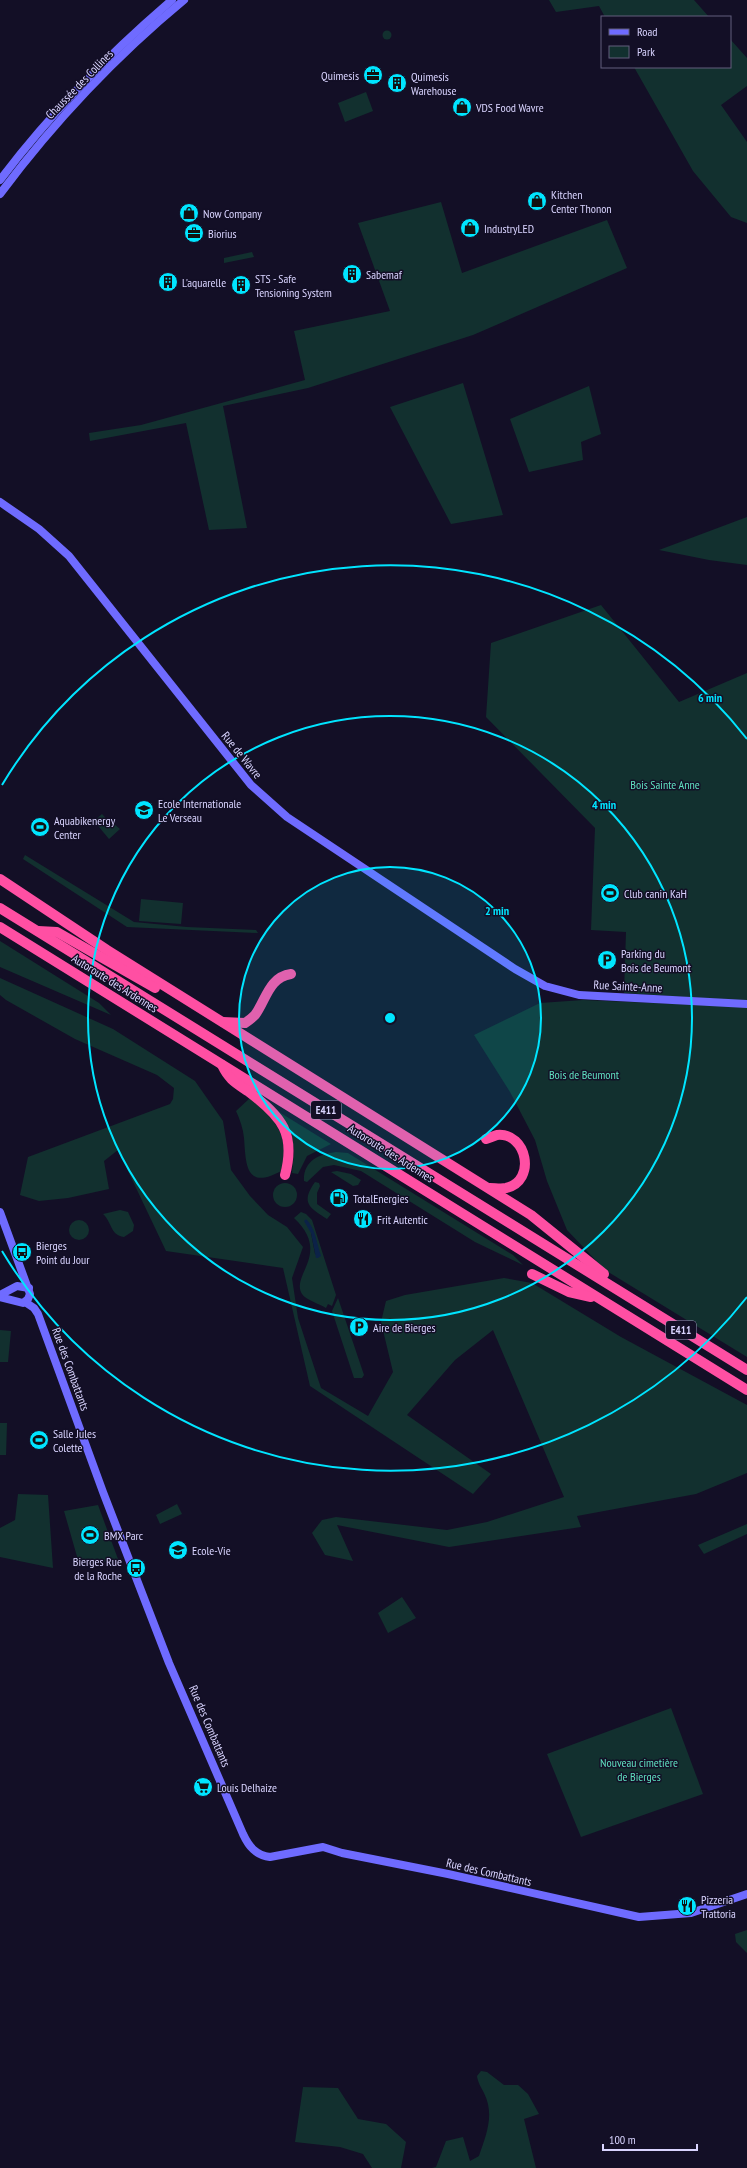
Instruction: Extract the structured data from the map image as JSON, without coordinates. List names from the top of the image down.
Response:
{
  "streets": {
    "highway": ["Autoroute des Ardennes", "E411"],
    "street": [
      "Chaussée des Collines",
      "Rue de Wavre",
      "Rue Sainte-Anne",
      "Rue des Combattants"
    ]
  },
  "crossings": [
    ["Rue de Wavre", "Rue Sainte-Anne"]
  ],
  "parks": ["Bois Sainte Anne", "Bois de Beumont", "Nouveau cimetière de Bierges"],
  "places": {
    "office": ["Quimesis", "Biorius"],
    "building": [
      "Quimesis Warehouse",
      "Sabemaf",
      "L'aquarelle",
      "STS - Safe Tensioning System"
    ],
    "shop": [
      "VDS Food Wavre",
      "Kitchen Center Thonon",
      "Now Company",
      "IndustryLED"
    ],
    "school or university": ["Ecole Internationale Le Verseau", "Ecole-Vie"],
    "sports": [
      "Aquabikenergy Center",
      "Club canin KaH",
      "Salle Jules Colette",
      "BMX Parc"
    ],
    "parking": ["Parking du Bois de Beumont", "Aire de Bierges"],
    "fuel station": ["TotalEnergies"],
    "restaurant": ["Frit Autentic", "Pizzeria Trattoria"],
    "bus stop": ["Bierges Point du Jour", "Bierges Rue de la Roche"],
    "supermarket": ["Louis Delhaize"]
  },
  "legend": ["Road", "Park"],
  "scale_bar": "100 m",
  "rings": ["6 min", "4 min", "2 min"]
}
